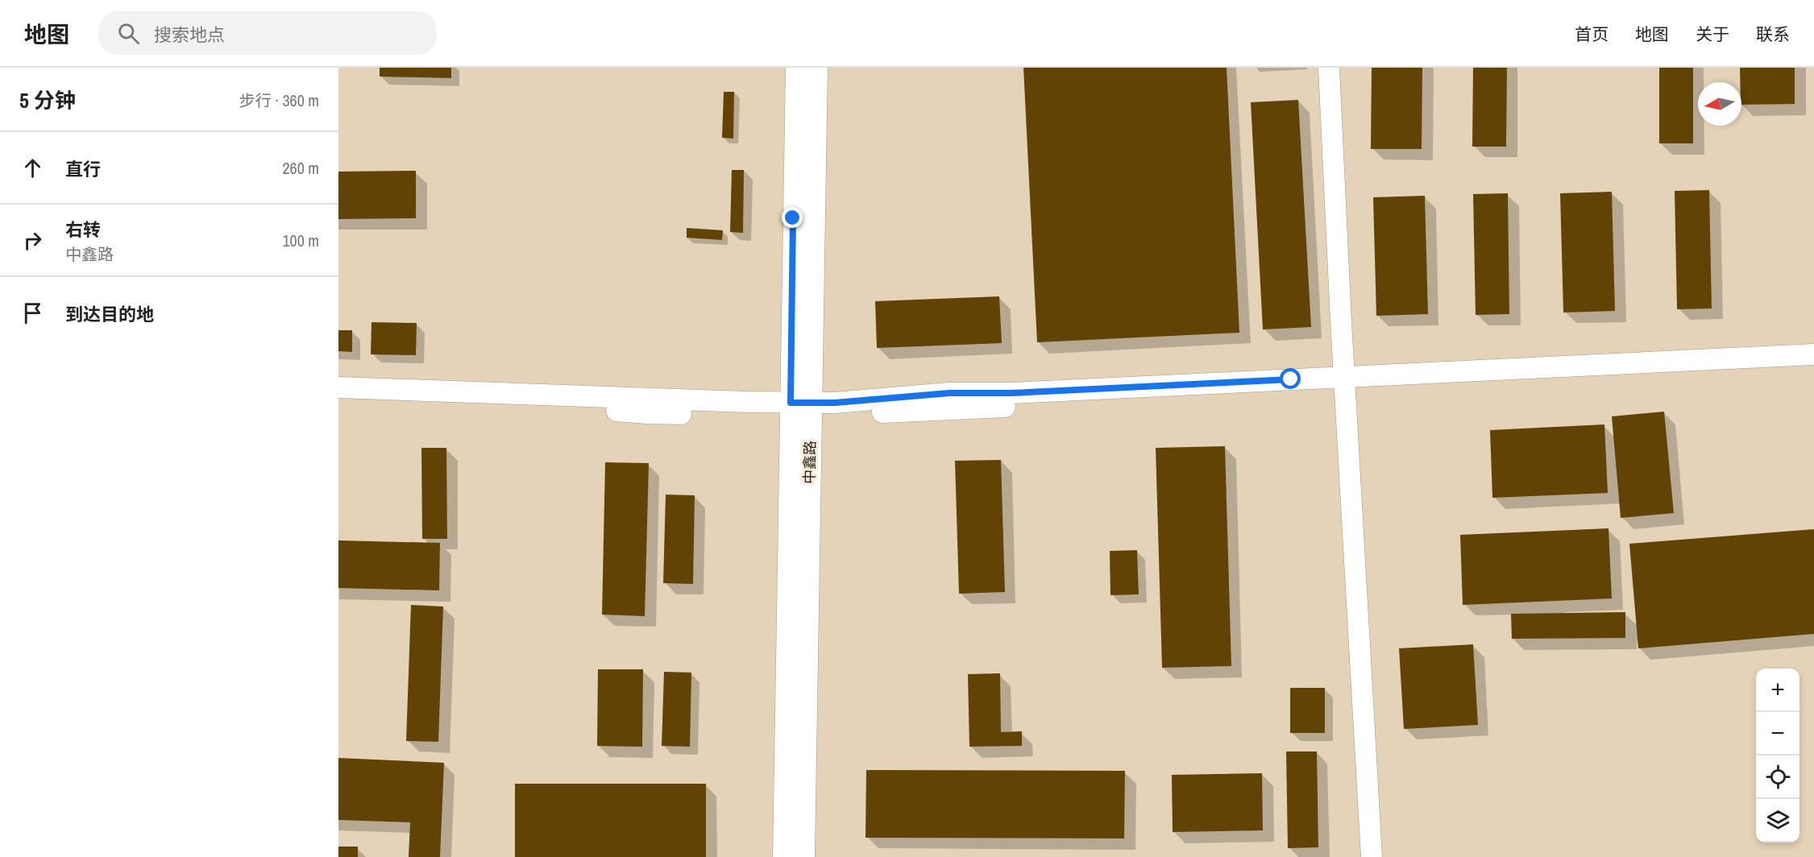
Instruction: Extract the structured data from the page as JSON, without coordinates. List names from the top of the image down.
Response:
{
  "streets": {
    "street": ["中鑫路"]
  },
  "north": "left",
  "page": {
    "header": "地图",
    "search": "搜索地点",
    "nav": [
      "首页",
      "地图",
      "关于",
      "联系"
    ],
    "heading": ["5 分钟", "步行 · 360 m"],
    "list": [
      ["直行", "260 m"],
      ["右转", "中鑫路", "100 m"],
      "到达目的地"
    ],
    "map_buttons": ["+", "−"]
  }
}
